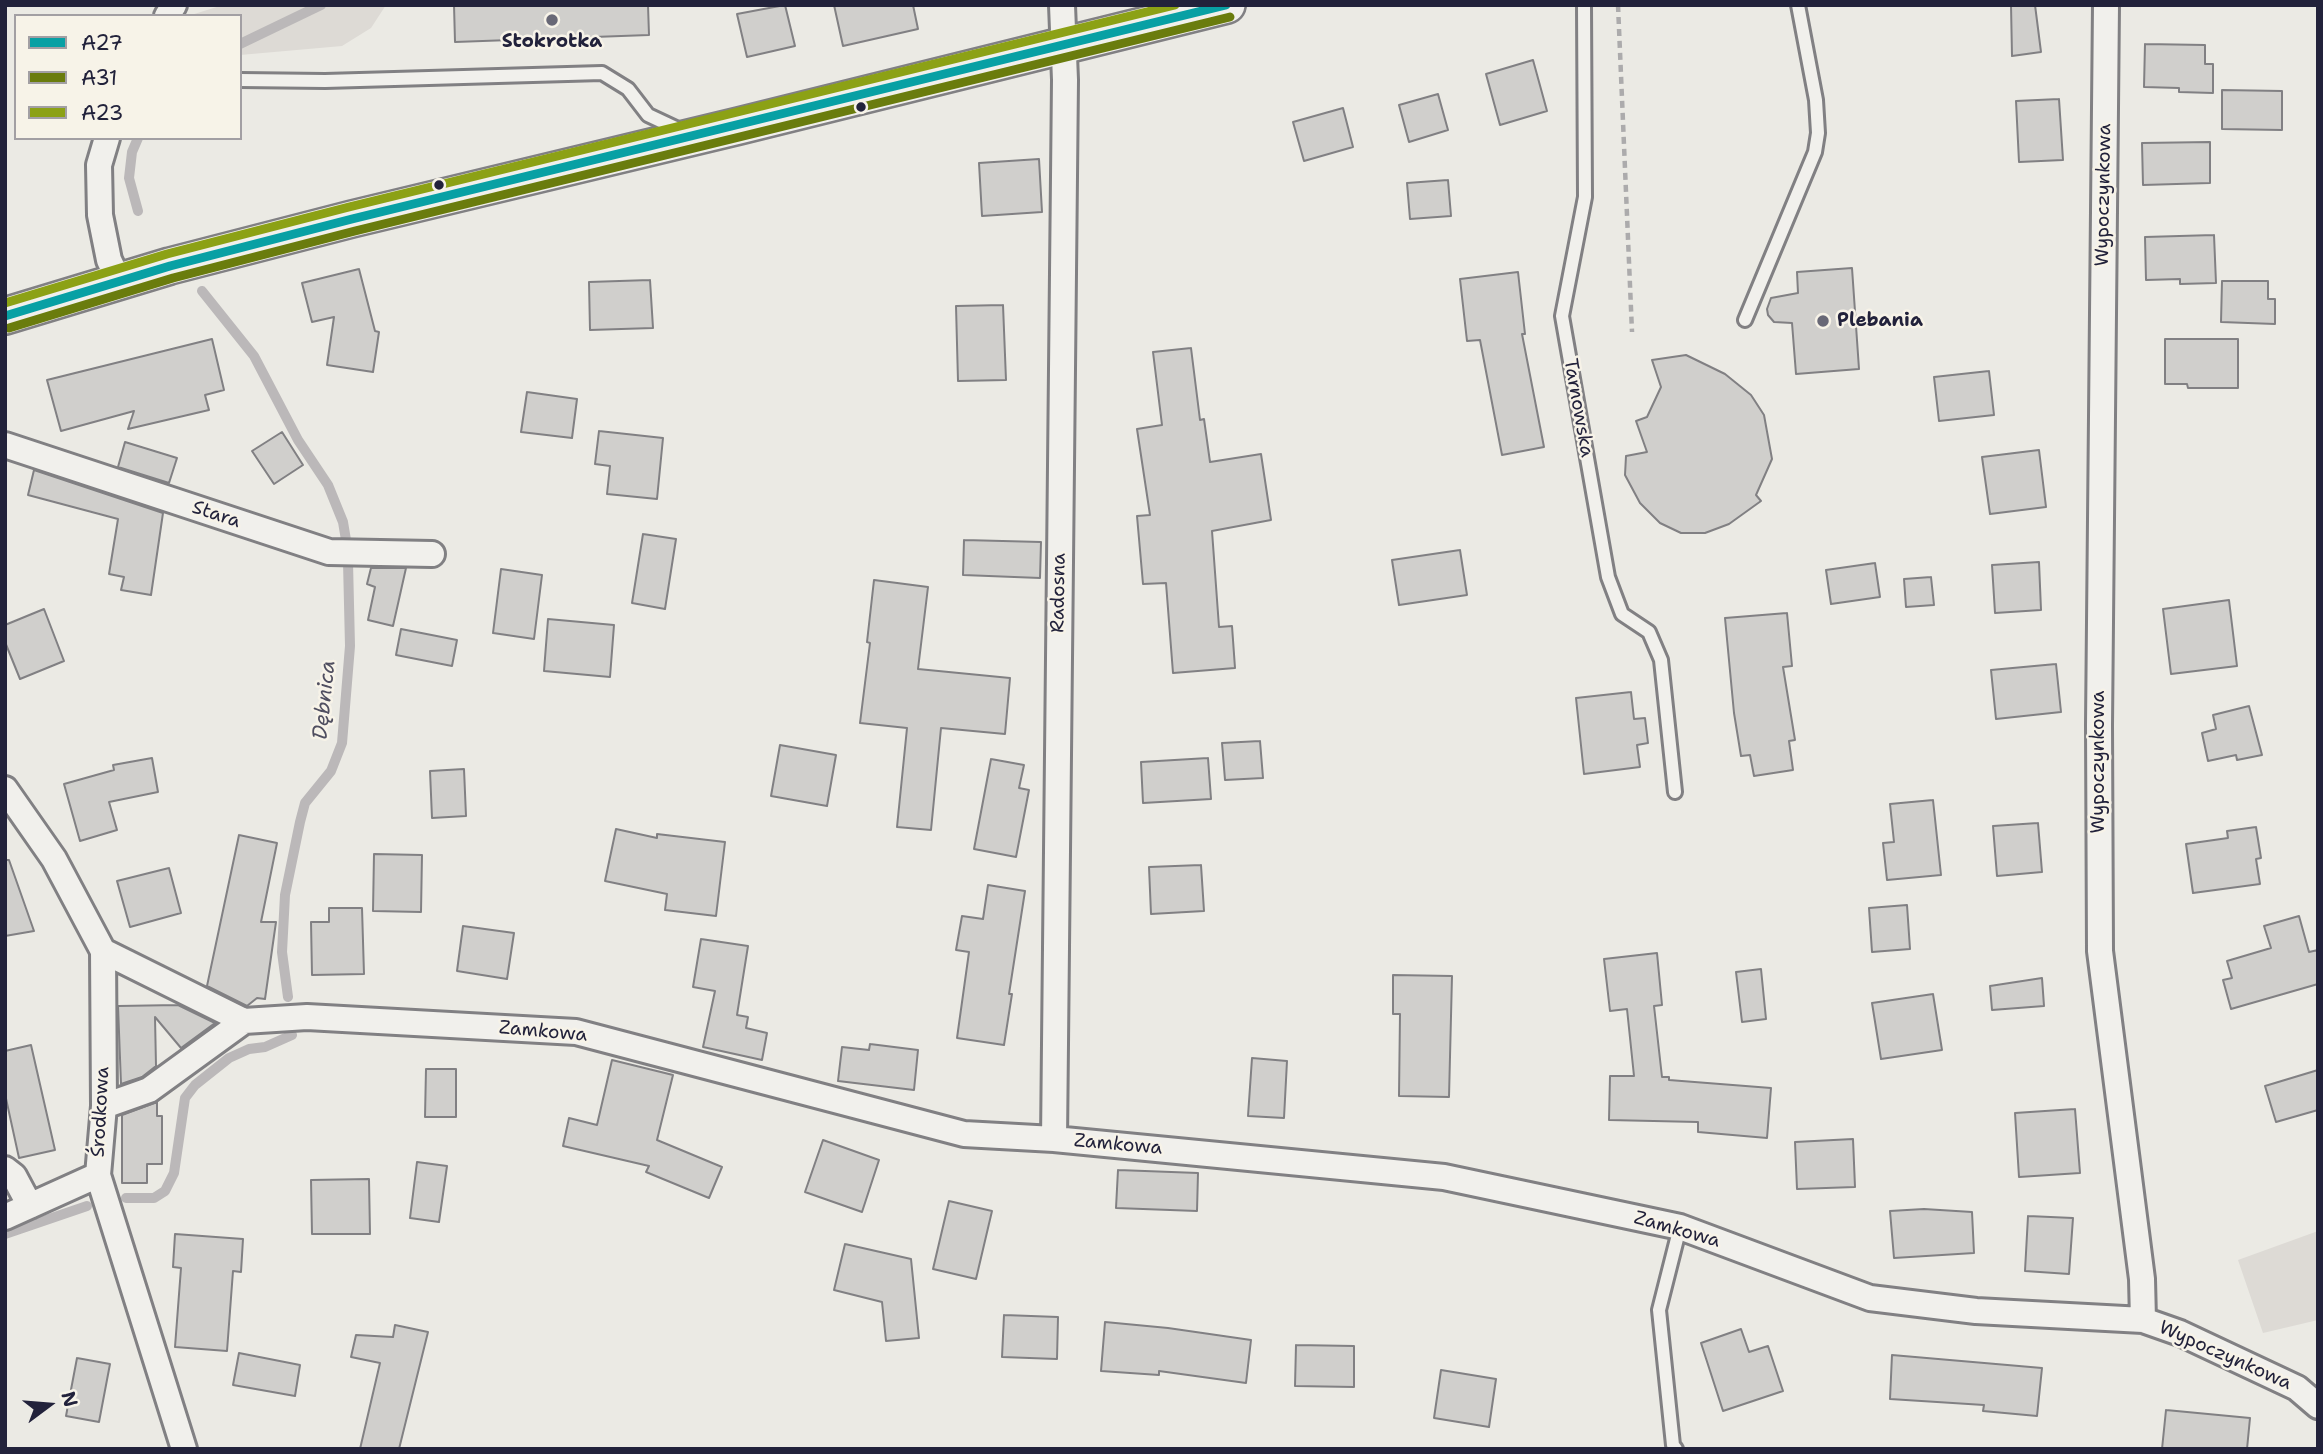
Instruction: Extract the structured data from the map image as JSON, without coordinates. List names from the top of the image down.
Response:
{
  "streets": {
    "street": [
      "Wypoczynkowa",
      "Stara",
      "Radosna",
      "Zamkowa",
      "Środkowa"
    ],
    "lane": ["Tarnowska"]
  },
  "crossings": [
    ["Wypoczynkowa", "Zamkowa"],
    ["Radosna", "Zamkowa"]
  ],
  "water": ["Dębnica"],
  "places": ["Stokrotka", "Plebania"],
  "lines": ["transit line A27", "transit line A23", "transit line A31"],
  "legend": ["A27", "A31", "A23"],
  "north": "right"
}
